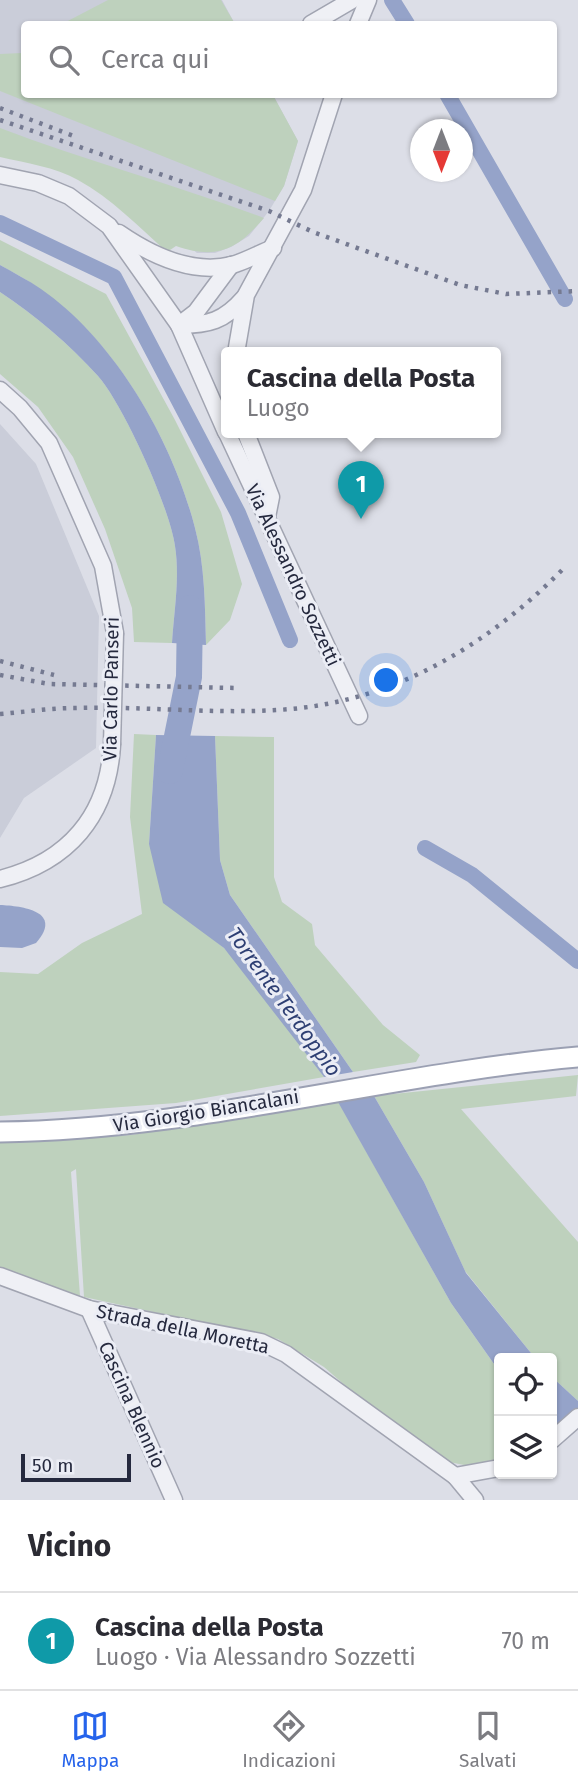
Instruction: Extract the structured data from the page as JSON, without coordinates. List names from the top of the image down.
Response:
{
  "streets": {
    "main road": ["Via Giorgio Biancalani"],
    "street": [
      "Via Alessandro Sozzetti",
      "Via Carlo Panseri",
      "Strada della Moretta",
      "Cascina Blennio"
    ]
  },
  "crossings": [
    ["Strada della Moretta", "Cascina Blennio"]
  ],
  "water": ["Torrente Terdoppio"],
  "scale_bar": "50 m",
  "north": "bottom",
  "page": {
    "search": "Cerca qui",
    "popup": ["Cascina della Posta", "Luogo"],
    "pins": "1",
    "scale": "50 m",
    "heading": "Vicino",
    "list": [
      {
        "mark": "1",
        "name": "Cascina della Posta",
        "note": "Luogo · Via Alessandro Sozzetti",
        "value": "70 m"
      }
    ],
    "nav": ["Mappa", "Indicazioni", "Salvati"]
  }
}
